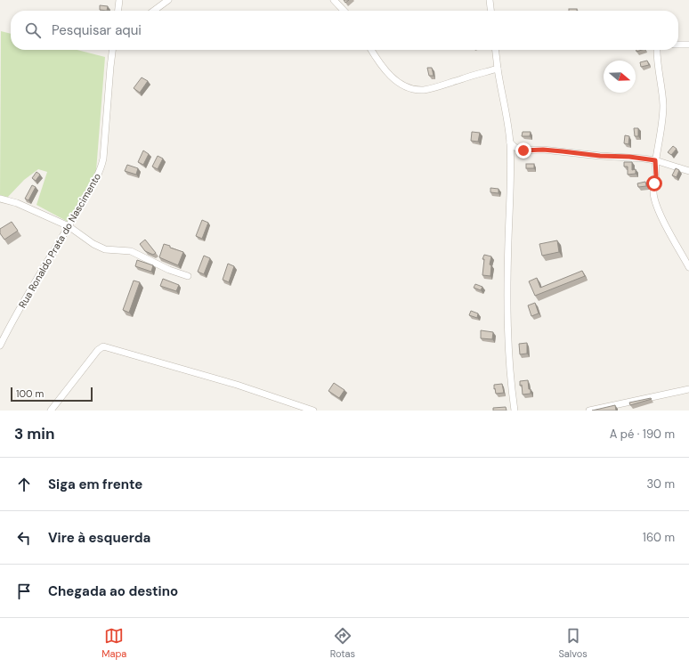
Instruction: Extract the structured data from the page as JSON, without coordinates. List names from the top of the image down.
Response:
{
  "streets": {
    "street": ["Rua Ronaldo Prata do Nascimento"]
  },
  "scale_bar": "100 m",
  "north": "right",
  "page": {
    "search": "Pesquisar aqui",
    "scale": "100 m",
    "heading": ["3 min", "A pé · 190 m"],
    "list": [
      ["Siga em frente", "30 m"],
      ["Vire à esquerda", "160 m"],
      "Chegada ao destino"
    ],
    "nav": ["Mapa", "Rotas", "Salvos"]
  }
}
